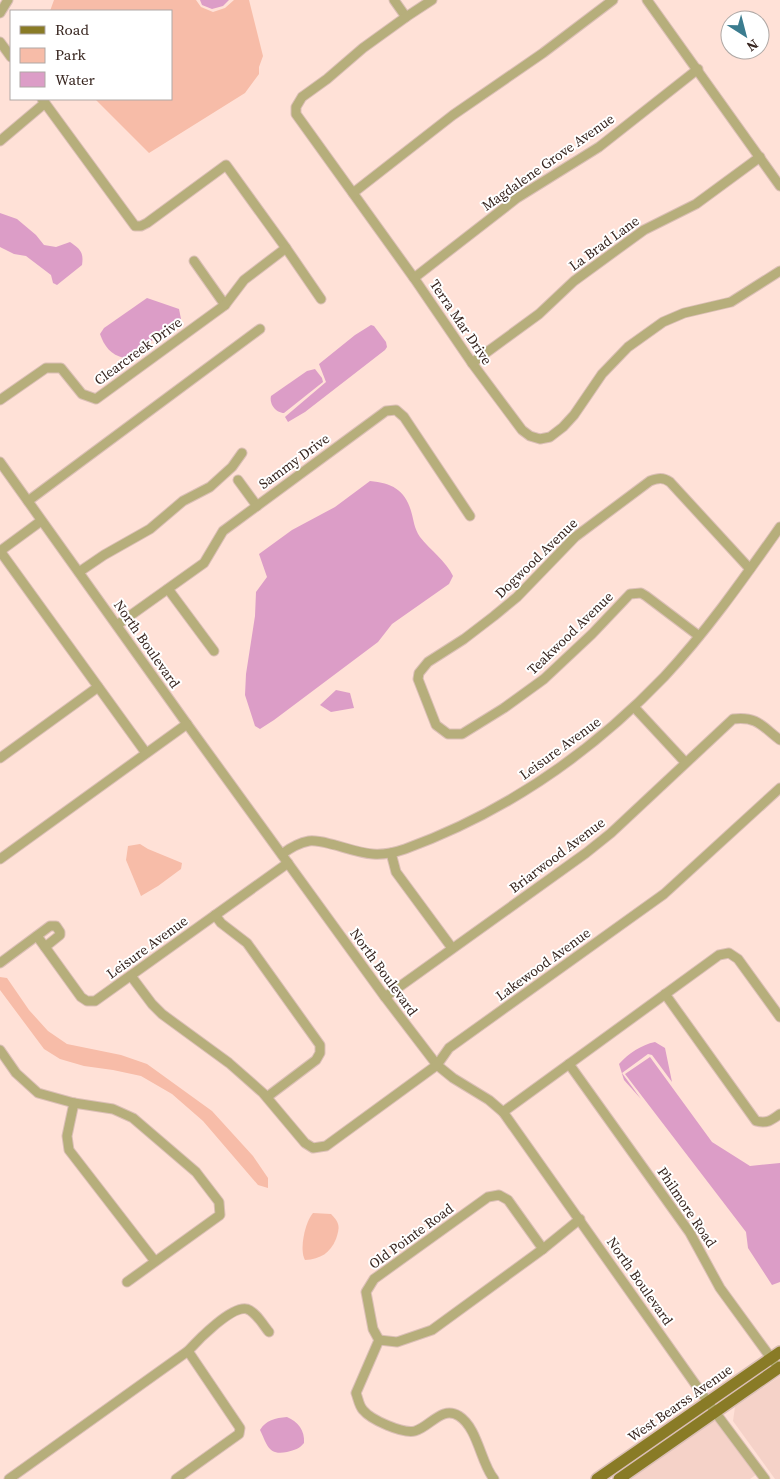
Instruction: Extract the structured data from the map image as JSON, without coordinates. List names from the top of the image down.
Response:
{
  "streets": {
    "main road": ["West Bearss Avenue"],
    "street": [
      "Magdalene Grove Avenue",
      "La Brad Lane",
      "Terra Mar Drive",
      "Clearcreek Drive",
      "Sammy Drive",
      "Dogwood Avenue",
      "Teakwood Avenue",
      "North Boulevard",
      "Leisure Avenue",
      "Briarwood Avenue",
      "Lakewood Avenue",
      "Philmore Road",
      "Old Pointe Road"
    ]
  },
  "crossings": [
    ["Magdalene Grove Avenue", "Terra Mar Drive"],
    ["La Brad Lane", "Terra Mar Drive"],
    ["Sammy Drive", "North Boulevard"],
    ["Dogwood Avenue", "Teakwood Avenue"],
    ["Dogwood Avenue", "Leisure Avenue"],
    ["Teakwood Avenue", "Leisure Avenue"],
    ["North Boulevard", "Leisure Avenue"],
    ["North Boulevard", "Briarwood Avenue"],
    ["North Boulevard", "Lakewood Avenue"],
    ["North Boulevard", "West Bearss Avenue"],
    ["Philmore Road", "West Bearss Avenue"]
  ],
  "legend": ["Road", "Park", "Water"],
  "north": "bottom right"
}
